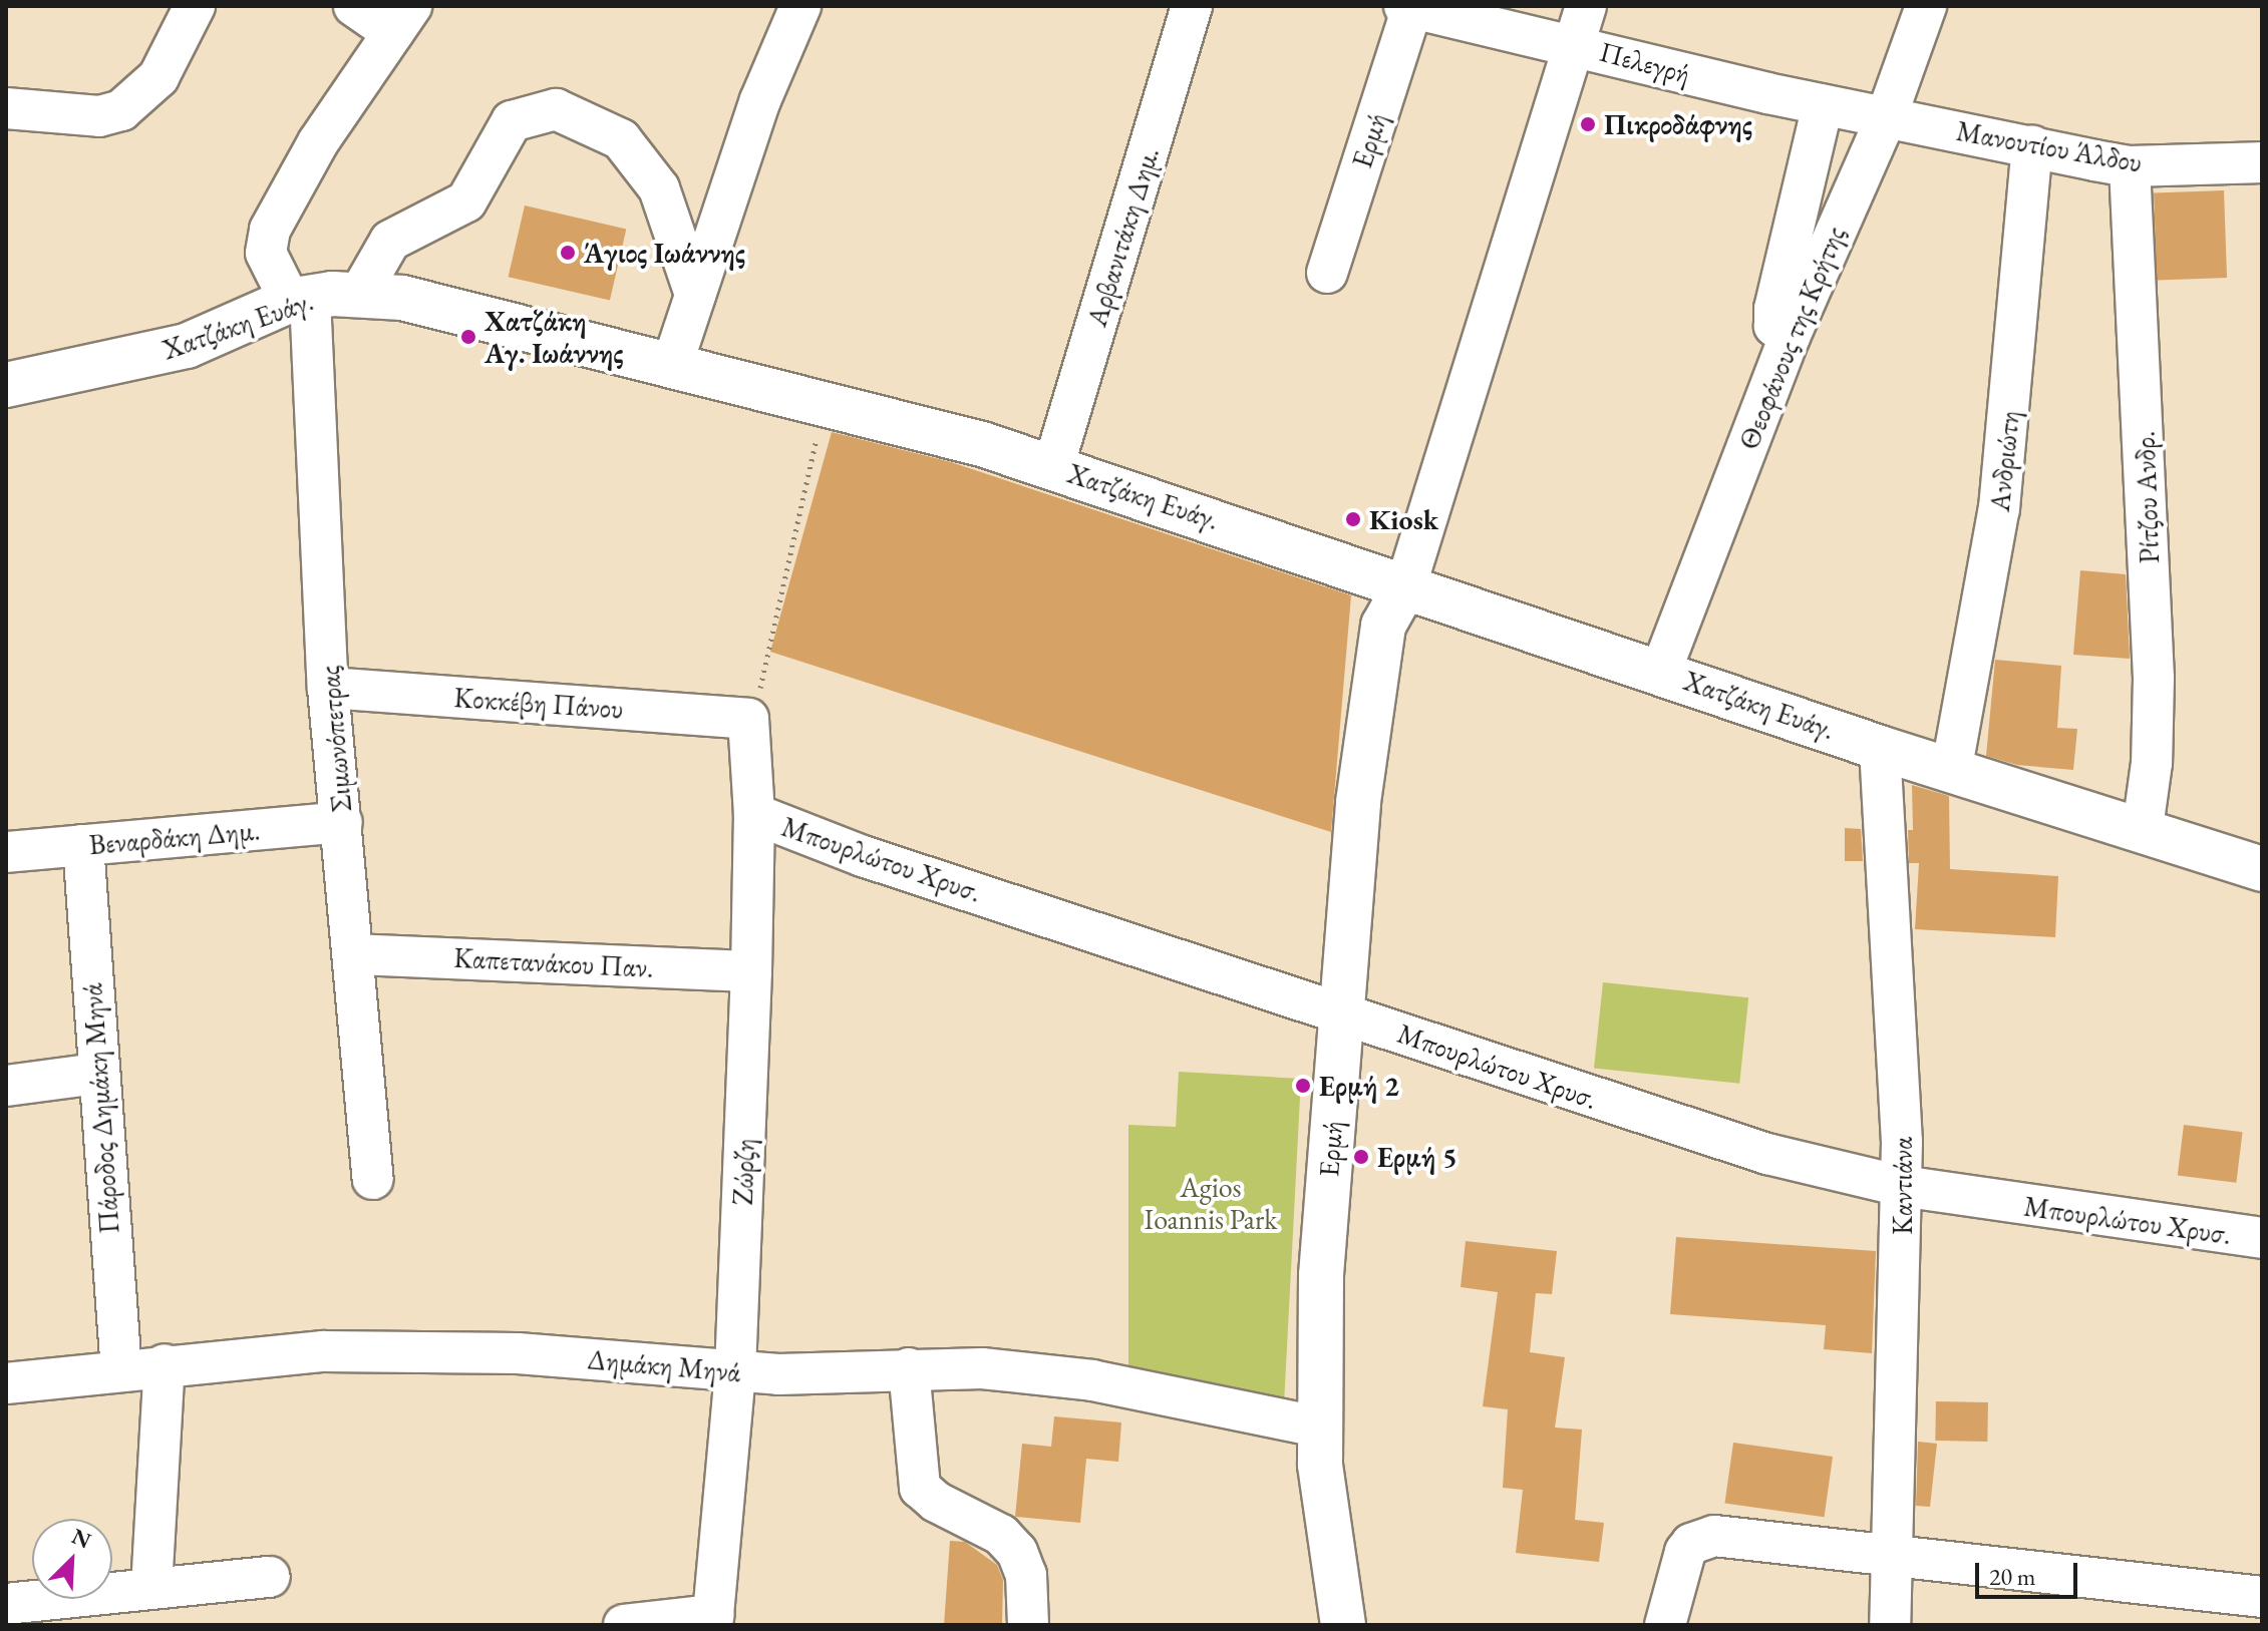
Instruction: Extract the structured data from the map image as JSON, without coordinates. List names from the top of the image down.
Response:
{
  "streets": {
    "street": [
      "Πελεγρή",
      "Ερμή",
      "Μανουτίου Άλδου",
      "Αρβανιτάκη Δημ.",
      "Χατζάκη Ευάγ.",
      "Θεοφάνους της Κρήτης",
      "Ανδριώτη",
      "Ρίτζου Ανδρ.",
      "Κοκκέβη Πάνου",
      "Σιμωνόπετρας",
      "Βεναρδάκη Δημ.",
      "Μπουρλώτου Χρυσ.",
      "Καπετανάκου Παν.",
      "Πάροδος Δημάκη Μηνά",
      "Ζώρζη",
      "Καντιάνα",
      "Δημάκη Μηνά"
    ]
  },
  "crossings": [
    ["Πελεγρή", "Ερμή"],
    ["Πελεγρή", "Μανουτίου Άλδου"],
    ["Πελεγρή", "Θεοφάνους της Κρήτης"],
    ["Ερμή", "Χατζάκη Ευάγ."],
    ["Ερμή", "Μπουρλώτου Χρυσ."],
    ["Ερμή", "Δημάκη Μηνά"],
    ["Μανουτίου Άλδου", "Θεοφάνους της Κρήτης"],
    ["Μανουτίου Άλδου", "Ανδριώτη"],
    ["Μανουτίου Άλδου", "Ρίτζου Ανδρ."],
    ["Αρβανιτάκη Δημ.", "Χατζάκη Ευάγ."],
    ["Χατζάκη Ευάγ.", "Θεοφάνους της Κρήτης"],
    ["Χατζάκη Ευάγ.", "Ανδριώτη"],
    ["Χατζάκη Ευάγ.", "Ρίτζου Ανδρ."],
    ["Χατζάκη Ευάγ.", "Σιμωνόπετρας"],
    ["Χατζάκη Ευάγ.", "Καντιάνα"],
    ["Κοκκέβη Πάνου", "Σιμωνόπετρας"],
    ["Κοκκέβη Πάνου", "Ζώρζη"],
    ["Σιμωνόπετρας", "Βεναρδάκη Δημ."],
    ["Σιμωνόπετρας", "Καπετανάκου Παν."],
    ["Βεναρδάκη Δημ.", "Πάροδος Δημάκη Μηνά"],
    ["Μπουρλώτου Χρυσ.", "Ζώρζη"],
    ["Μπουρλώτου Χρυσ.", "Καντιάνα"],
    ["Καπετανάκου Παν.", "Ζώρζη"],
    ["Πάροδος Δημάκη Μηνά", "Δημάκη Μηνά"],
    ["Ζώρζη", "Δημάκη Μηνά"]
  ],
  "parks": ["Agios Ioannis Park"],
  "places": [
    "Πικροδάφνης",
    "Άγιος Ιωάννης",
    "Χατζάκη Αγ. Ιωάννης",
    "Kiosk",
    "Ερμή 2",
    "Ερμή 5"
  ],
  "scale_bar": "20 m",
  "north": "top right"
}
